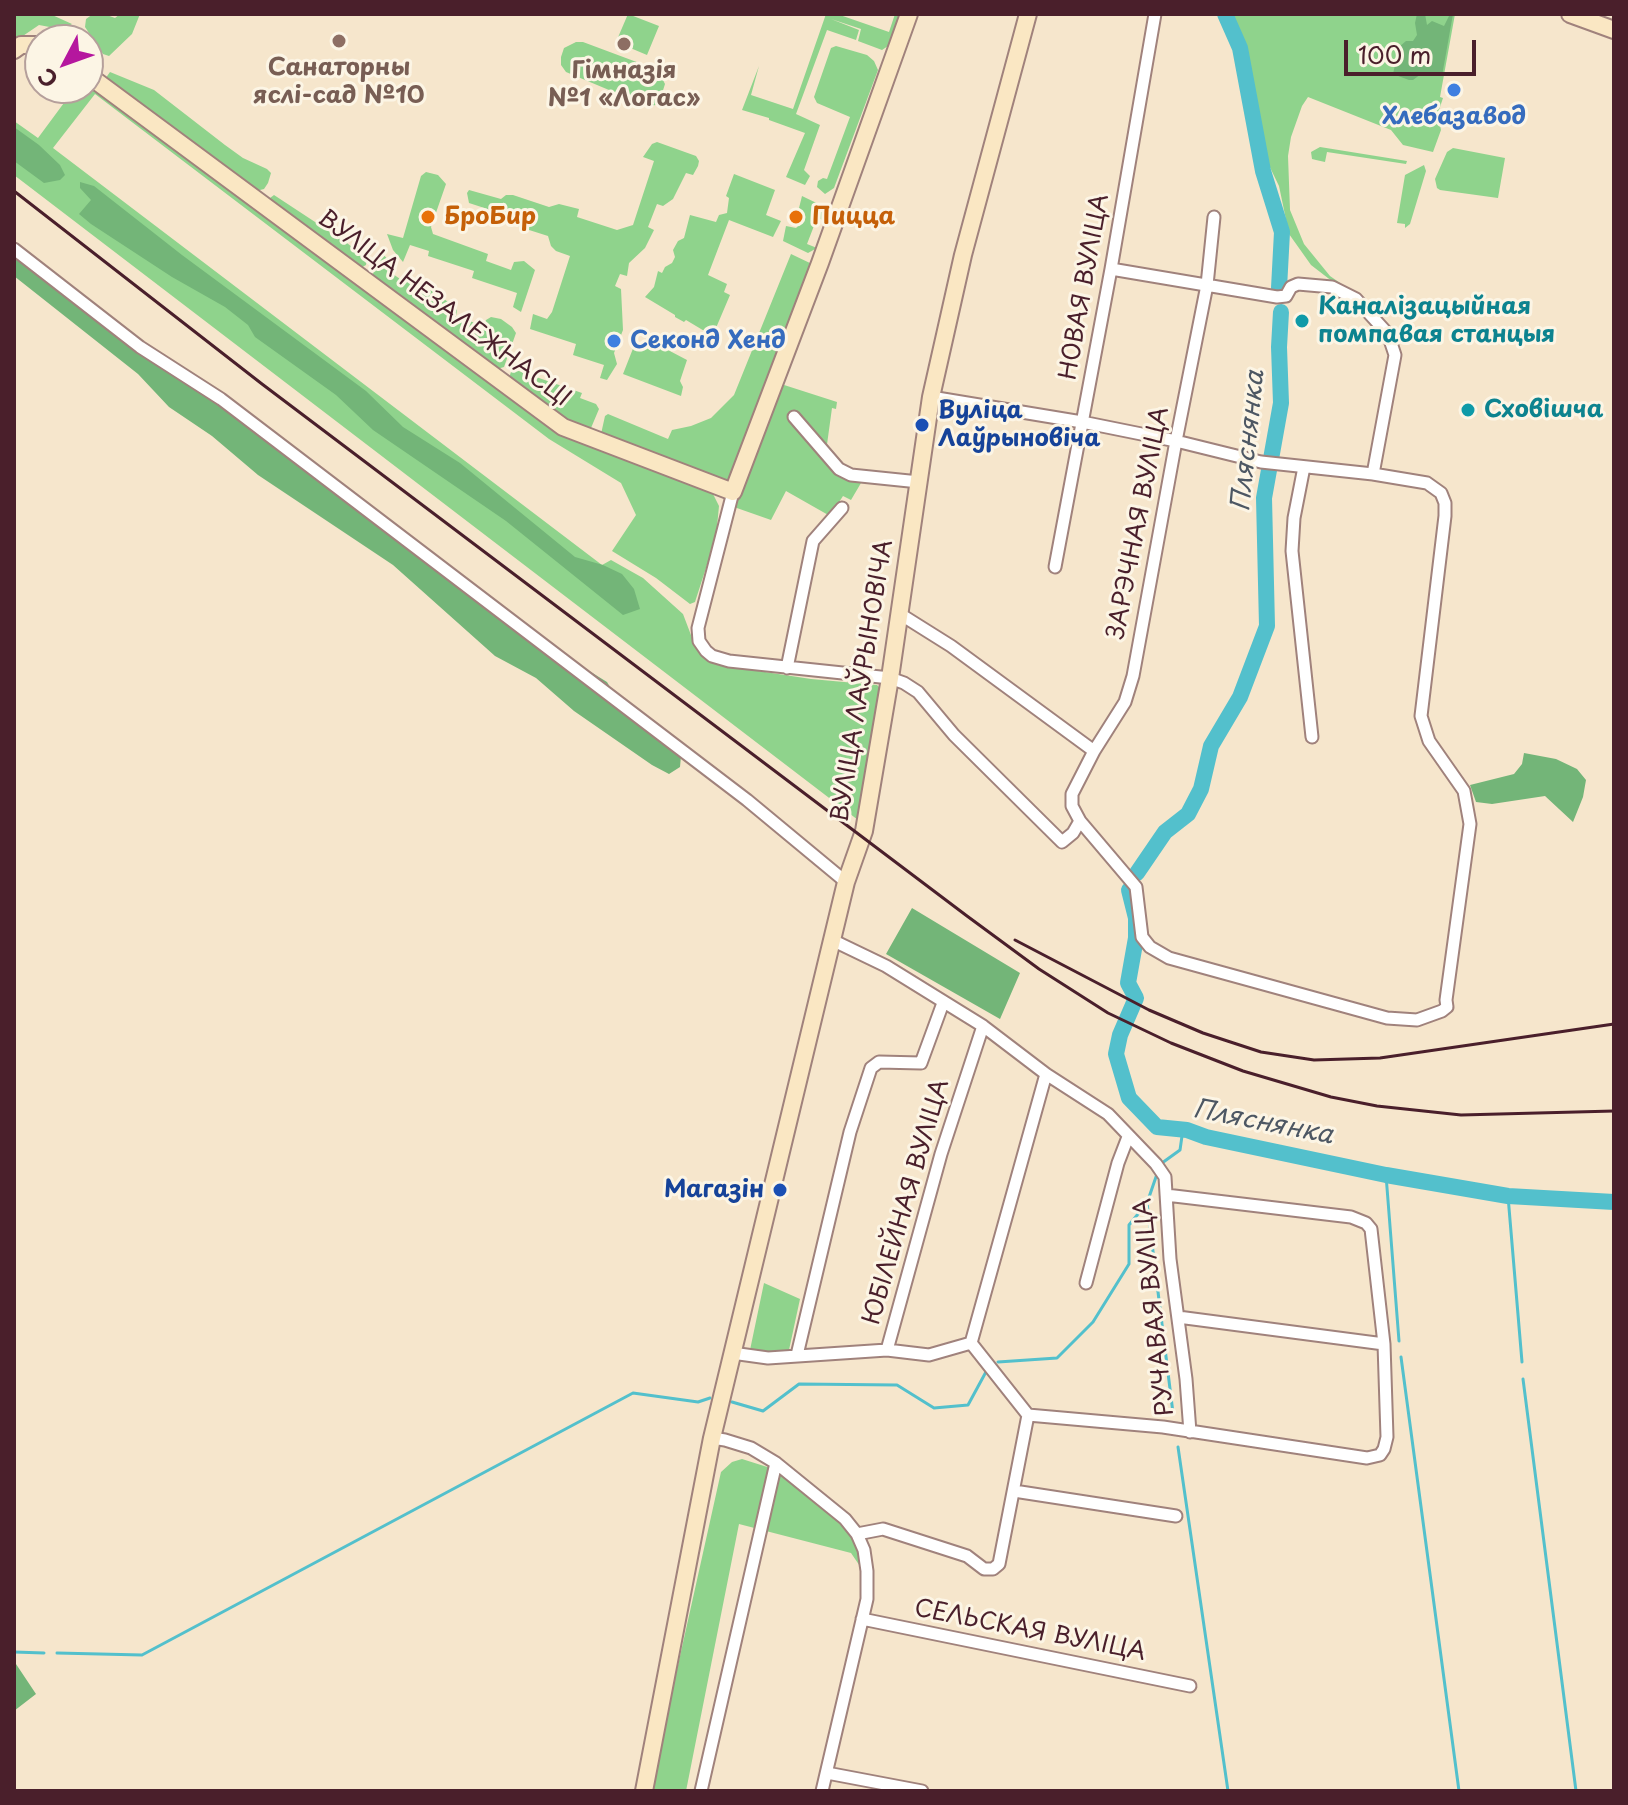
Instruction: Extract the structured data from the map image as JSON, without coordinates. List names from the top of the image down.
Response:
{
  "streets": {
    "main road": ["ВУЛІЦА НЕЗАЛЕЖНАСЦІ", "ВУЛІЦА ЛАЎРЫНОВІЧА"],
    "street": [
      "НОВАЯ ВУЛІЦА",
      "ЗАРЭЧНАЯ ВУЛІЦА",
      "ЮБІЛЕЙНАЯ ВУЛІЦА",
      "РУЧАВАЯ ВУЛІЦА",
      "СЕЛЬСКАЯ ВУЛІЦА"
    ]
  },
  "crossings": [
    ["ВУЛІЦА ЛАЎРЫНОВІЧА", "ЮБІЛЕЙНАЯ ВУЛІЦА"]
  ],
  "water": ["Пляснянка"],
  "places": [
    "Санаторны яслі-сад №10",
    "Гімназія №1 «Логас»",
    "Хлебазавод",
    "БроБир",
    "Пицца",
    "Каналізацыйная помпавая станцыя",
    "Секонд Хенд",
    "Сховішча",
    "Вуліца Лаўрыновіча",
    "Магазін"
  ],
  "scale_bar": "100 m",
  "north": "bottom left"
}
